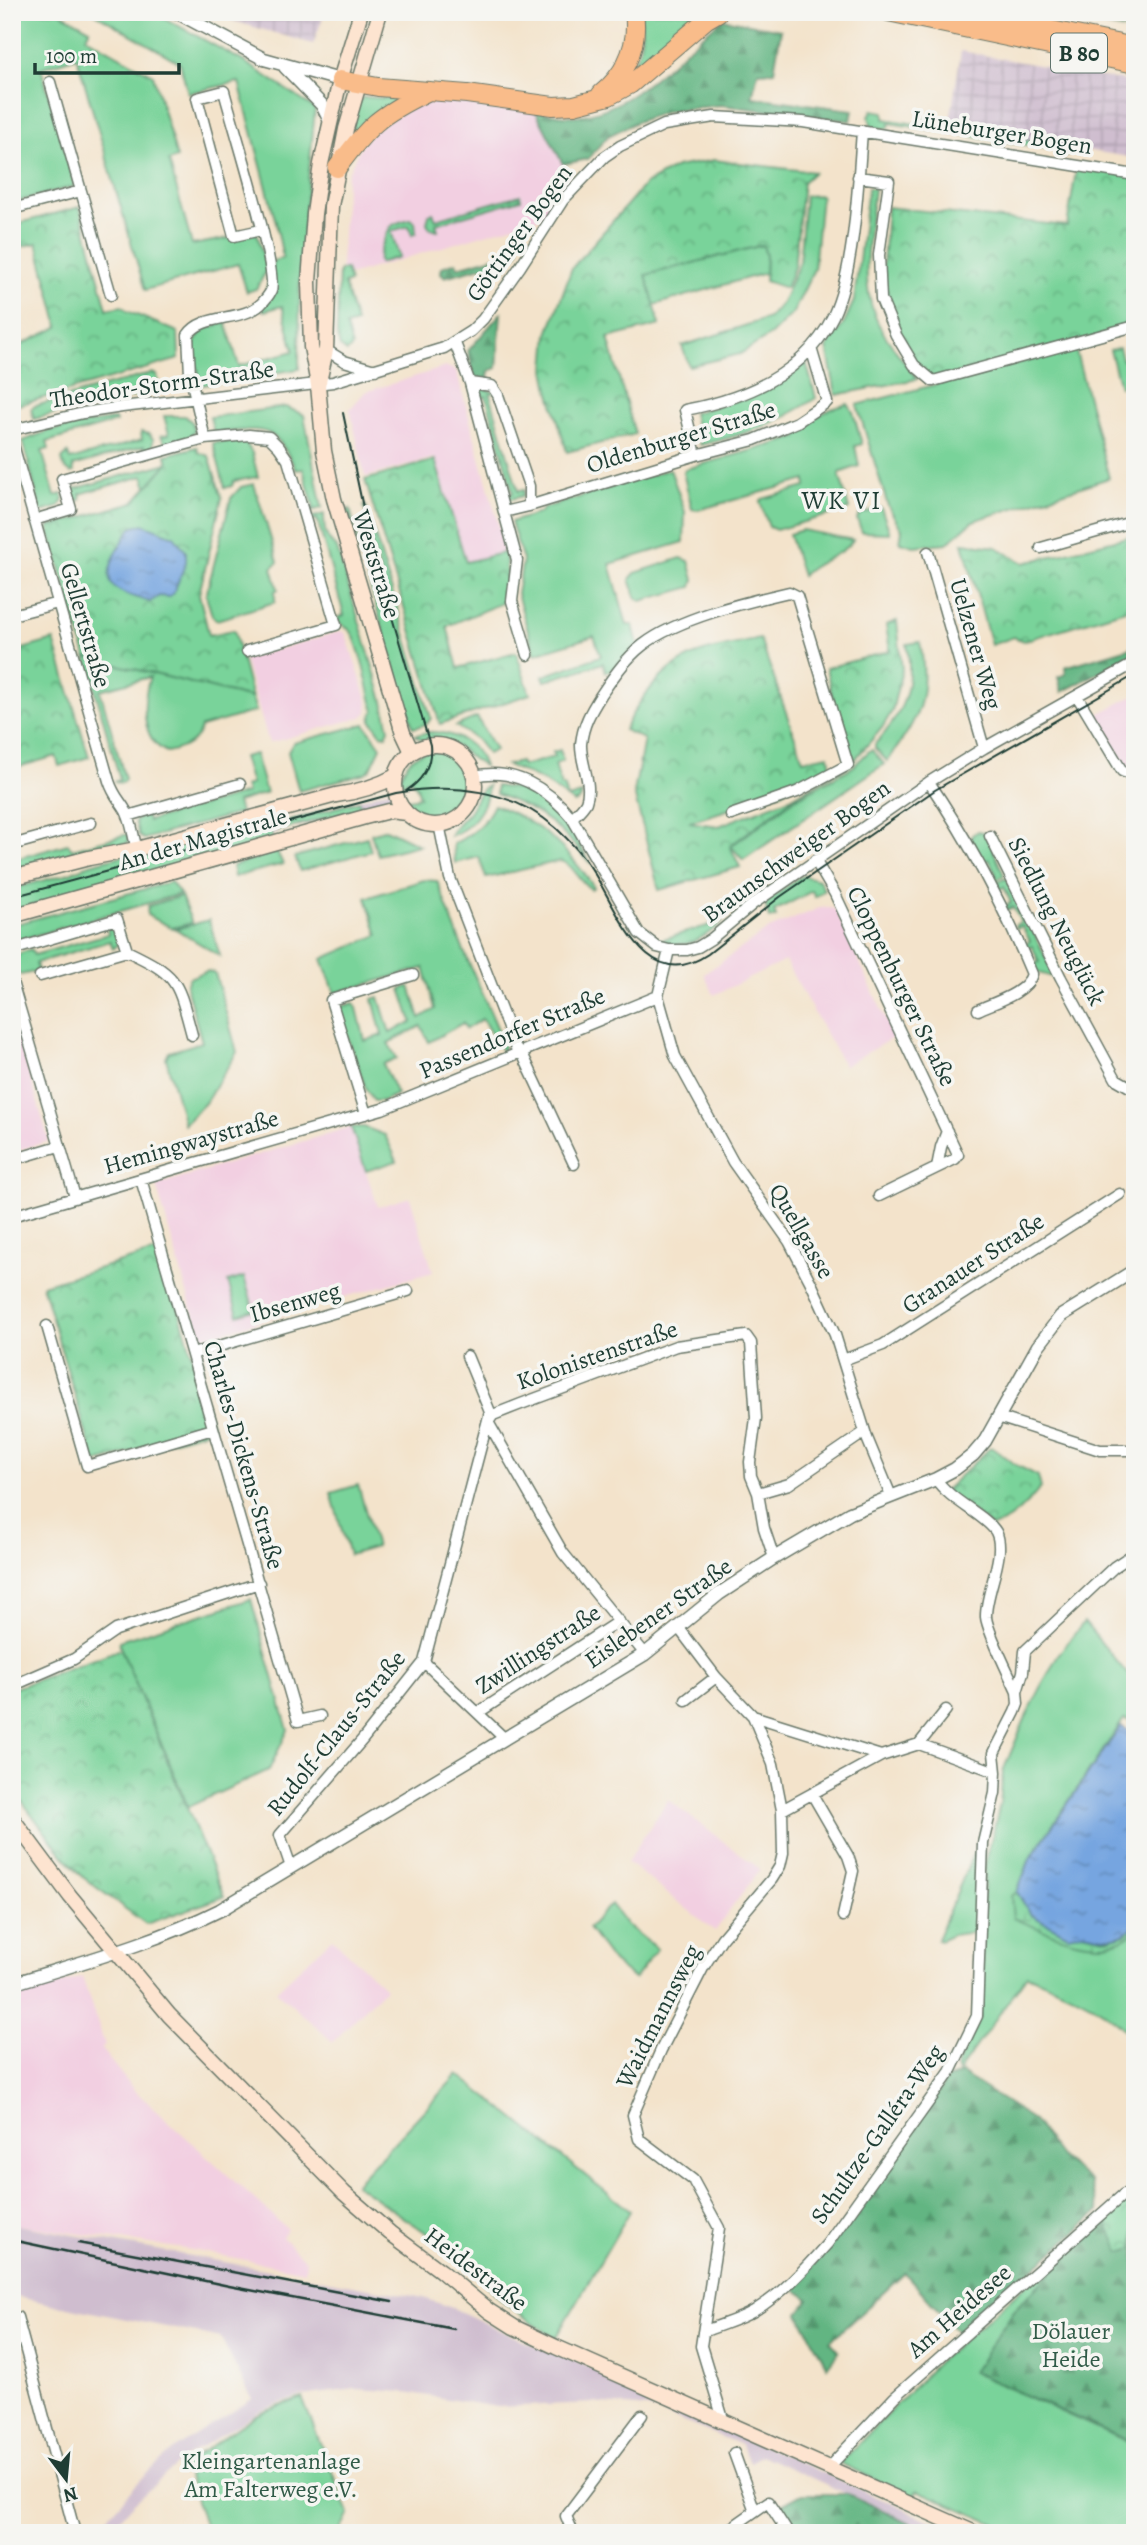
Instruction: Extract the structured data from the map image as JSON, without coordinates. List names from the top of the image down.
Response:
{
  "streets": {
    "highway": ["B 80"],
    "main road": ["Weststraße", "An der Magistrale", "Heidestraße"],
    "street": [
      "Lüneburger Bogen",
      "Göttinger Bogen",
      "Theodor-Storm-Straße",
      "Oldenburger Straße",
      "Gellertstraße",
      "Uelzener Weg",
      "Braunschweiger Bogen",
      "Siedlung Neuglück",
      "Cloppenburger Straße",
      "Passendorfer Straße",
      "Hemingwaystraße",
      "Quellgasse",
      "Granauer Straße",
      "Ibsenweg",
      "Kolonistenstraße",
      "Charles-Dickens-Straße",
      "Eislebener Straße",
      "Zwillingstraße",
      "Rudolf-Claus-Straße",
      "Waidmannsweg",
      "Schultze-Galléra-Weg",
      "Am Heidesee"
    ]
  },
  "crossings": [
    ["Lüneburger Bogen", "Göttinger Bogen"],
    ["Göttinger Bogen", "Theodor-Storm-Straße"],
    ["Göttinger Bogen", "Weststraße"],
    ["Theodor-Storm-Straße", "Weststraße"],
    ["Weststraße", "An der Magistrale"],
    ["Gellertstraße", "An der Magistrale"],
    ["Uelzener Weg", "Braunschweiger Bogen"],
    ["Braunschweiger Bogen", "Siedlung Neuglück"],
    ["Braunschweiger Bogen", "Cloppenburger Straße"],
    ["Passendorfer Straße", "Hemingwaystraße"],
    ["Passendorfer Straße", "Quellgasse"],
    ["Hemingwaystraße", "Charles-Dickens-Straße"],
    ["Quellgasse", "Granauer Straße"],
    ["Quellgasse", "Eislebener Straße"],
    ["Ibsenweg", "Charles-Dickens-Straße"],
    ["Kolonistenstraße", "Rudolf-Claus-Straße"],
    ["Eislebener Straße", "Rudolf-Claus-Straße"],
    ["Eislebener Straße", "Waidmannsweg"],
    ["Eislebener Straße", "Heidestraße"],
    ["Waidmannsweg", "Schultze-Galléra-Weg"],
    ["Waidmannsweg", "Heidestraße"],
    ["Heidestraße", "Am Heidesee"]
  ],
  "districts": ["WK VI"],
  "parks": ["Dölauer Heide", "Kleingartenanlage Am Falterweg e.V."],
  "scale_bar": "100 m",
  "north": "bottom"
}
